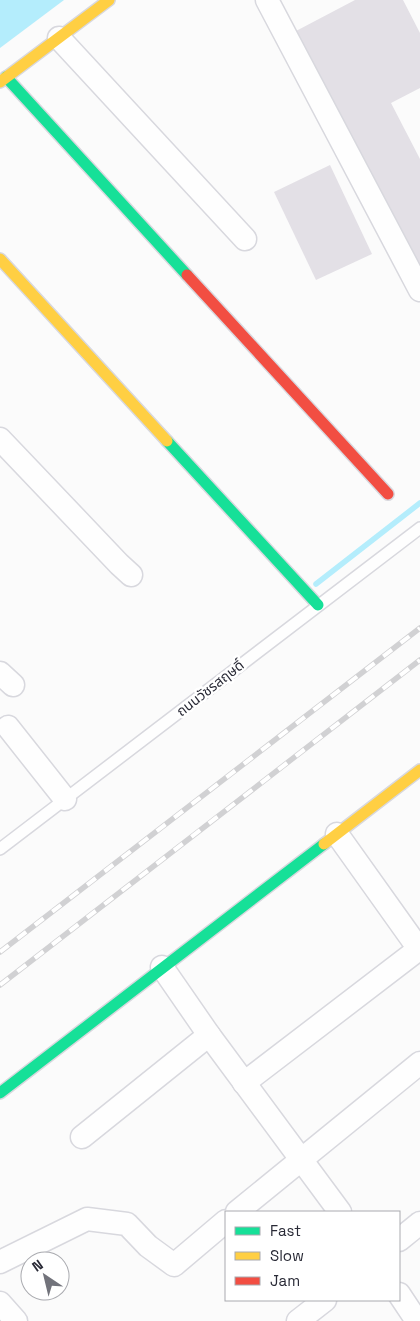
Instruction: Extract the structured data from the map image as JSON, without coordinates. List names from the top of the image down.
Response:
{
  "streets": {
    "lane": ["ถนนวัชรสฤษดิ์"]
  },
  "legend": ["Fast", "Slow", "Jam"],
  "north": "top left"
}
